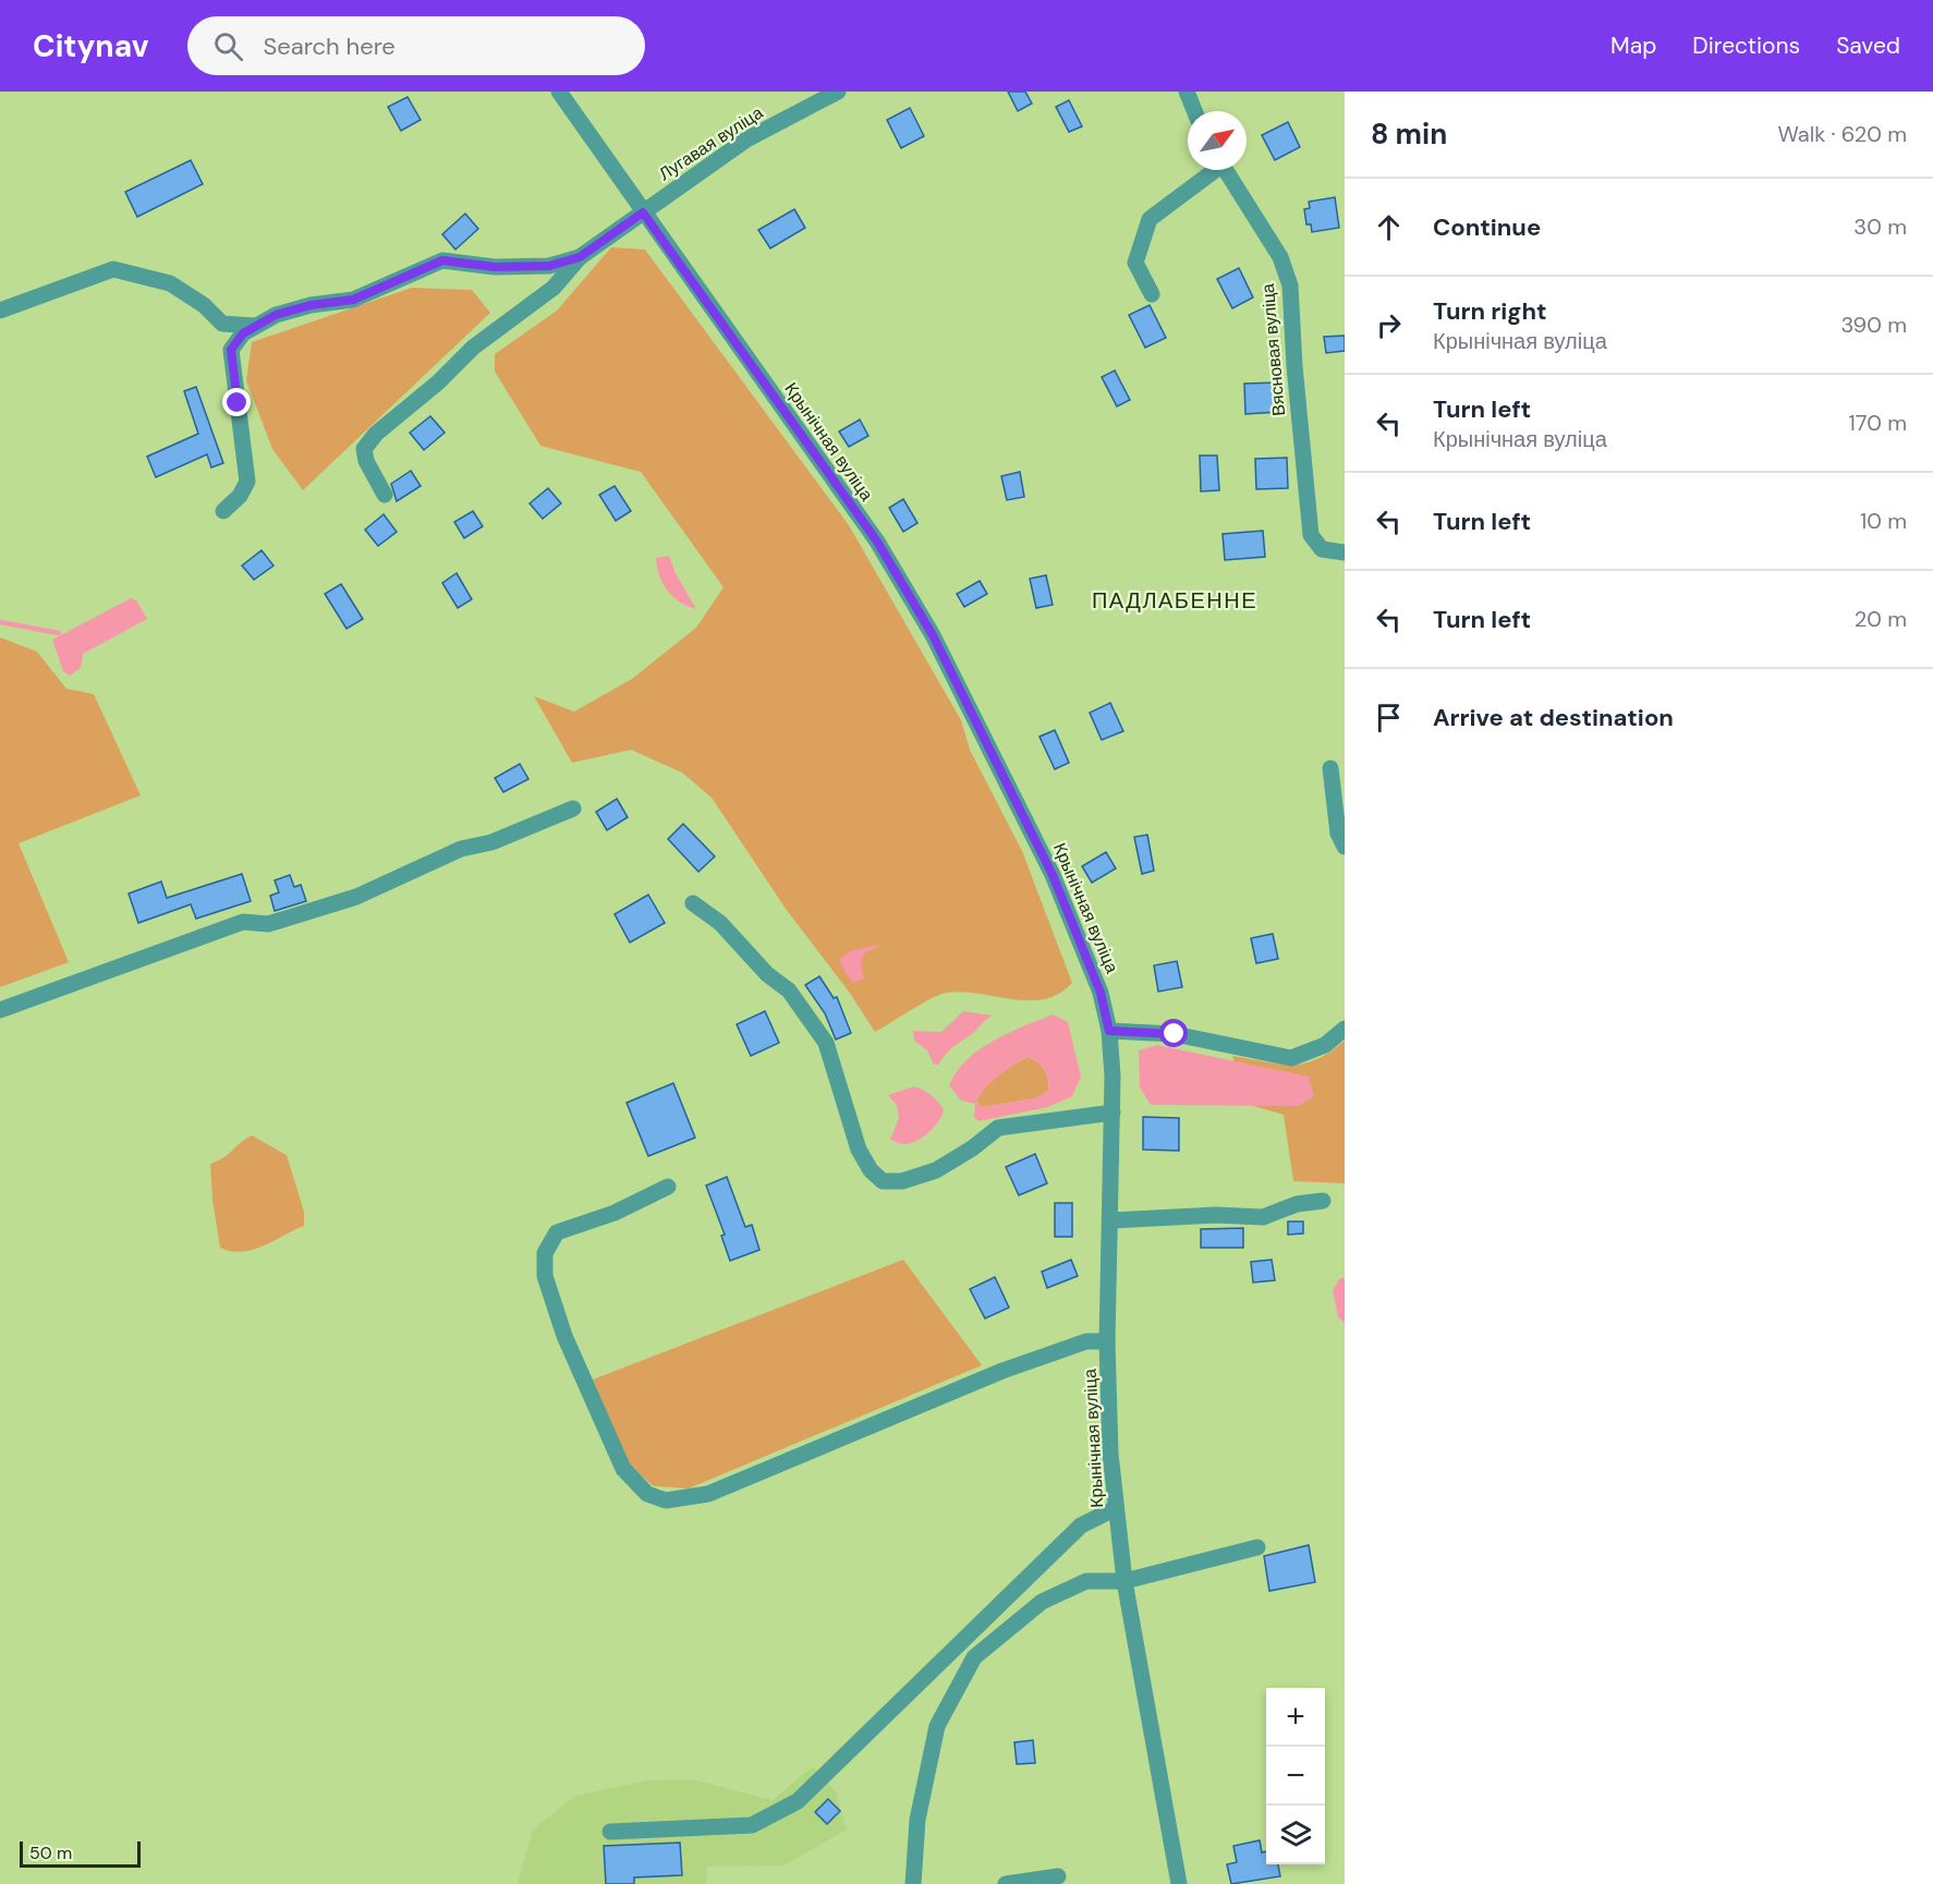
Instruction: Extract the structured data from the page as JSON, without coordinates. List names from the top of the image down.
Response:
{
  "streets": {
    "street": ["Лугавая вуліца", "Вясновая вуліца", "Крынічная вуліца"]
  },
  "crossings": [
    ["Лугавая вуліца", "Крынічная вуліца"]
  ],
  "districts": ["ПАДЛАБЕННЕ"],
  "scale_bar": "50 m",
  "north": "top right",
  "page": {
    "header": "Citynav",
    "search": "Search here",
    "nav": ["Map", "Directions", "Saved"],
    "heading": ["8 min", "Walk · 620 m"],
    "list": [
      ["Continue", "30 m"],
      ["Turn right", "Крынічная вуліца", "390 m"],
      ["Turn left", "Крынічная вуліца", "170 m"],
      ["Turn left", "10 m"],
      ["Turn left", "20 m"],
      "Arrive at destination"
    ],
    "map_buttons": ["+", "−"],
    "scale": "50 m"
  }
}
